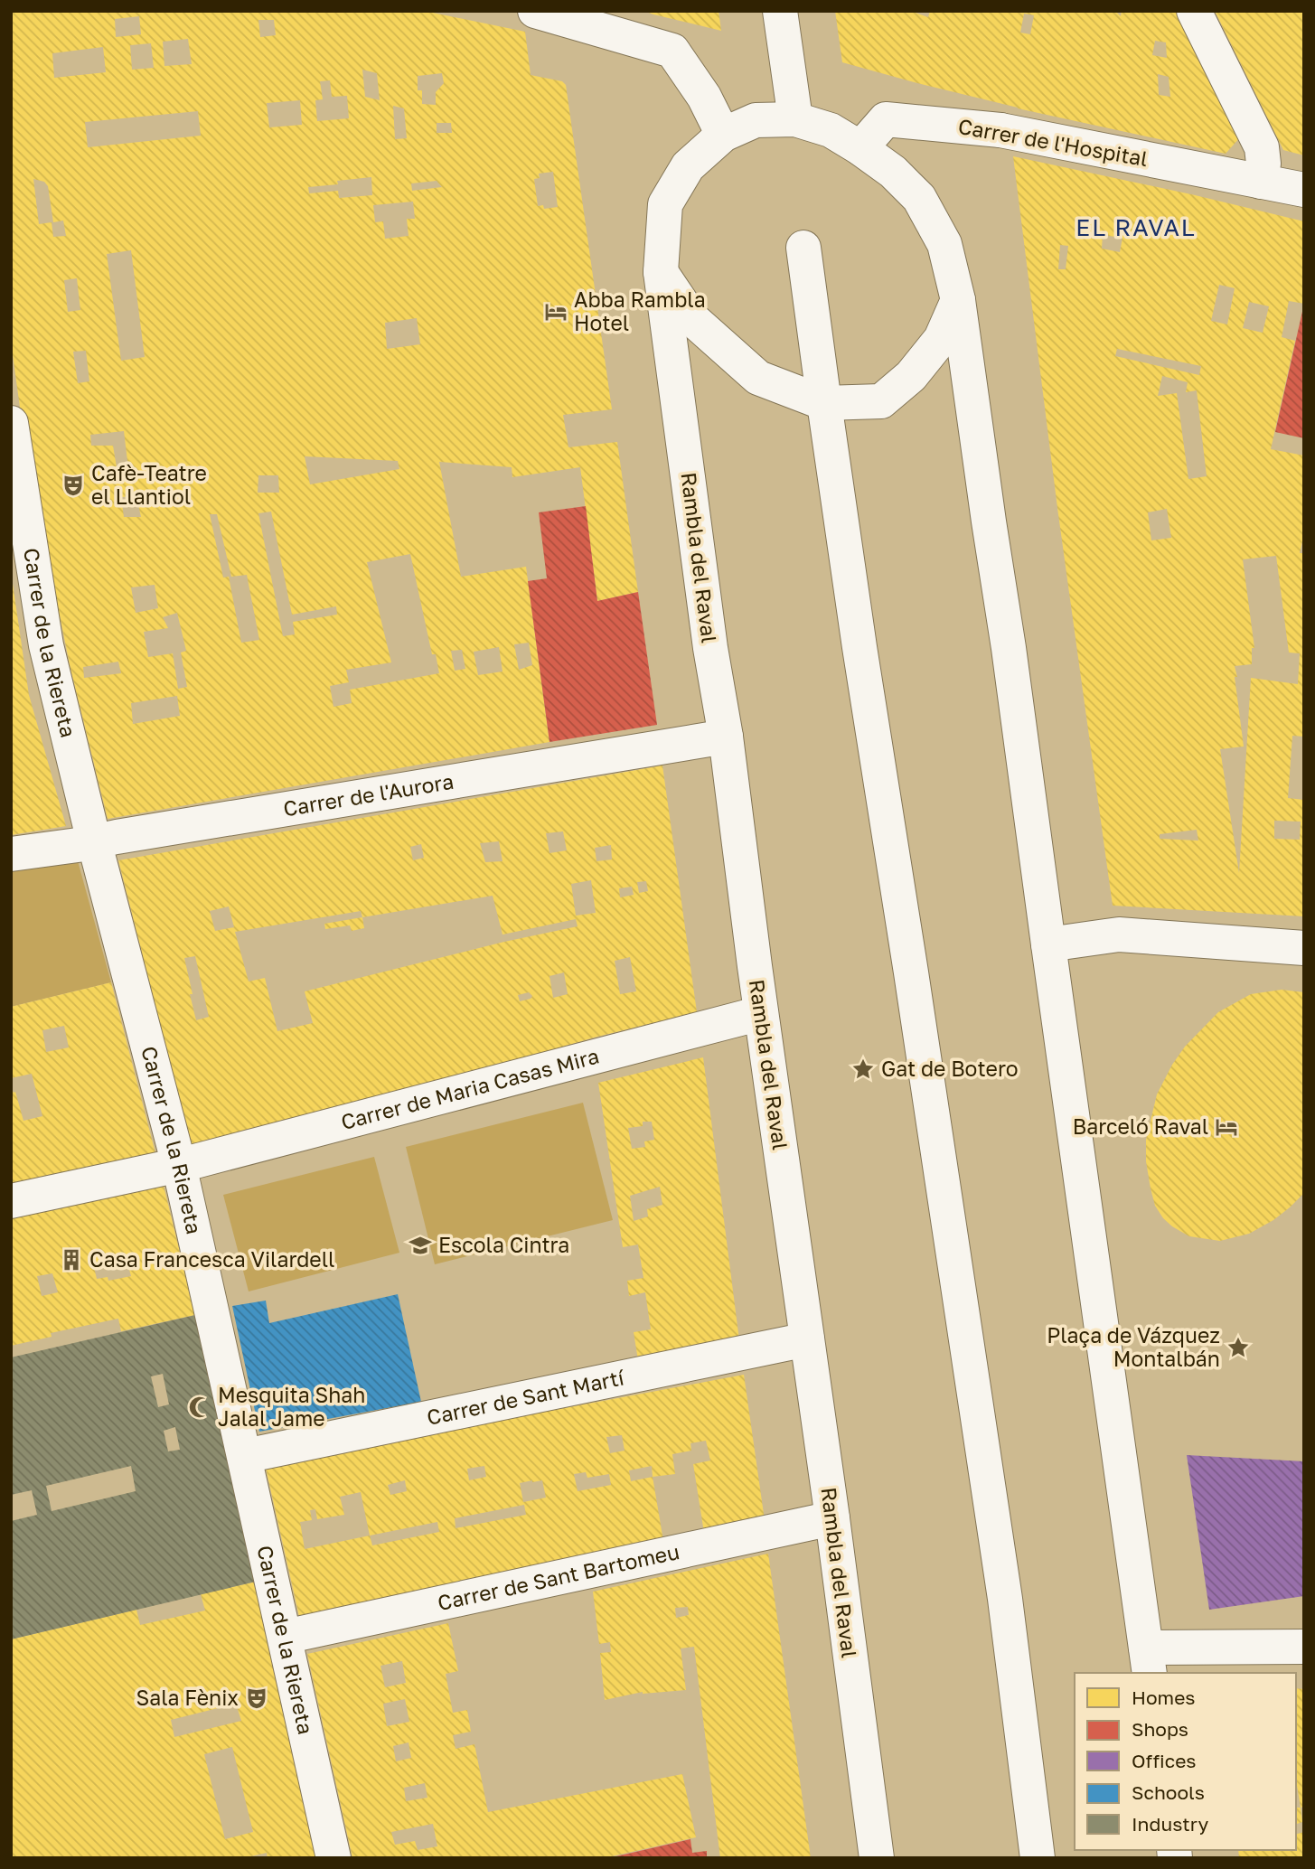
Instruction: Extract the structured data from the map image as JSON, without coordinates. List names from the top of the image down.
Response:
{
  "streets": {
    "street": [
      "Carrer de l'Hospital",
      "Rambla del Raval",
      "Carrer de la Riereta",
      "Carrer de l'Aurora",
      "Carrer de Maria Casas Mira",
      "Carrer de Sant Martí",
      "Carrer de Sant Bartomeu"
    ]
  },
  "crossings": [
    ["Rambla del Raval", "Carrer de l'Aurora"],
    ["Rambla del Raval", "Carrer de Maria Casas Mira"],
    ["Rambla del Raval", "Carrer de Sant Martí"],
    ["Rambla del Raval", "Carrer de Sant Bartomeu"],
    ["Carrer de la Riereta", "Carrer de l'Aurora"],
    ["Carrer de la Riereta", "Carrer de Maria Casas Mira"],
    ["Carrer de la Riereta", "Carrer de Sant Martí"],
    ["Carrer de la Riereta", "Carrer de Sant Bartomeu"]
  ],
  "districts": ["EL RAVAL"],
  "places": {
    "hotel": ["Abba Rambla Hotel", "Barceló Raval"],
    "theatre": ["Cafè-Teatre el Llantiol", "Sala Fènix"],
    "place": ["Gat de Botero", "Plaça de Vázquez Montalbán"],
    "school or university": ["Escola Cintra"],
    "building": ["Casa Francesca Vilardell"],
    "mosque": ["Mesquita Shah Jalal Jame"]
  },
  "legend": [
    "Homes",
    "Shops",
    "Offices",
    "Schools",
    "Industry"
  ]
}
